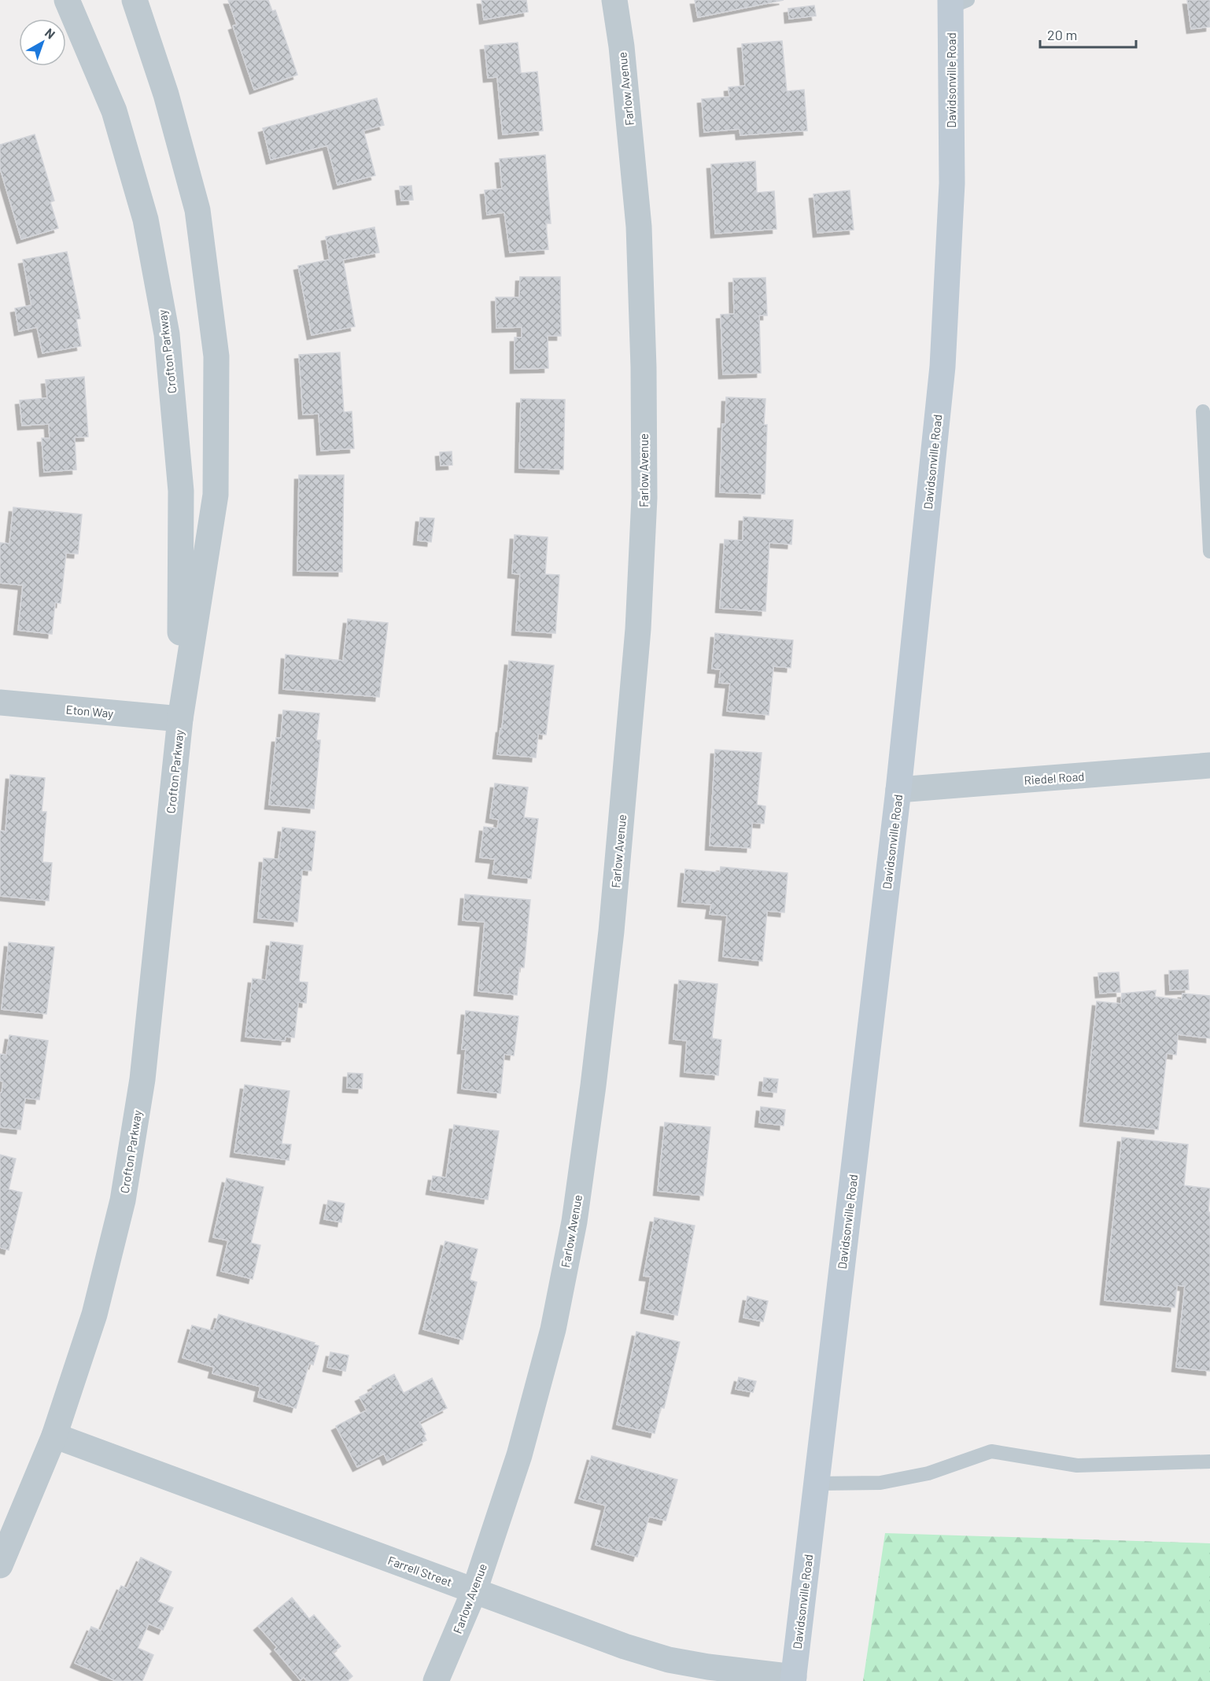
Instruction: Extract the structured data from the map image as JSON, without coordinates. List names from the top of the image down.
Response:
{
  "streets": {
    "main road": ["Davidsonville Road"],
    "street": [
      "Farlow Avenue",
      "Crofton Parkway",
      "Eton Way",
      "Riedel Road",
      "Farrell Street"
    ]
  },
  "crossings": [
    ["Davidsonville Road", "Riedel Road"],
    ["Davidsonville Road", "Farrell Street"],
    ["Farlow Avenue", "Farrell Street"],
    ["Crofton Parkway", "Eton Way"],
    ["Crofton Parkway", "Farrell Street"]
  ],
  "scale_bar": "20 m",
  "north": "top right"
}
